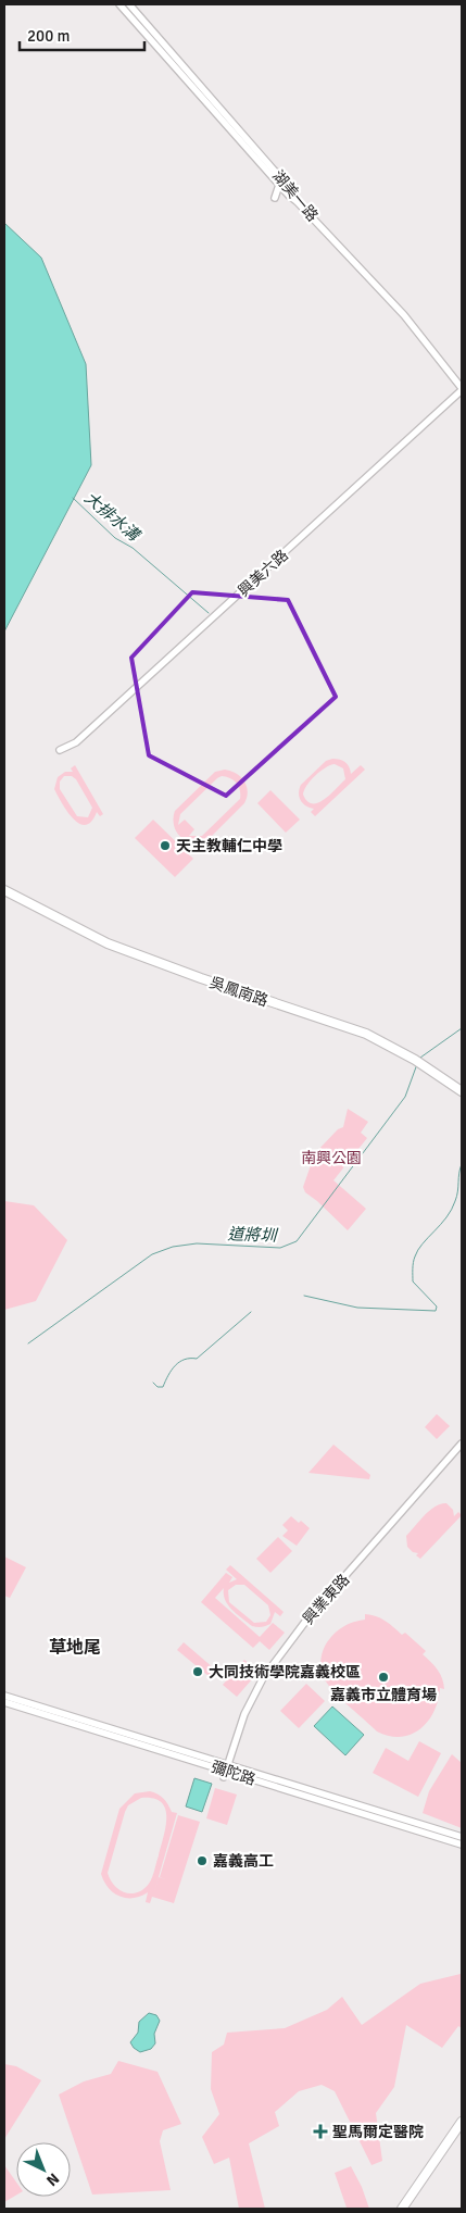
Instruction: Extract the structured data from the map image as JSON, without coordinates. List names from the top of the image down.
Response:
{
  "streets": {
    "main road": ["吳鳳南路"],
    "street": [
      "湖美一路",
      "興美六路",
      "興業東路",
      "彌陀路"
    ]
  },
  "crossings": [
    ["湖美一路", "興美六路"],
    ["興業東路", "彌陀路"]
  ],
  "districts": ["草地尾"],
  "water": ["大排水溝", "道將圳"],
  "parks": ["南興公園"],
  "places": {
    "other": [
      "天主教輔仁中學",
      "大同技術學院嘉義校區",
      "嘉義市立體育場",
      "嘉義高工"
    ],
    "health": ["聖馬爾定醫院"]
  },
  "scale_bar": "200 m",
  "north": "bottom right"
}
